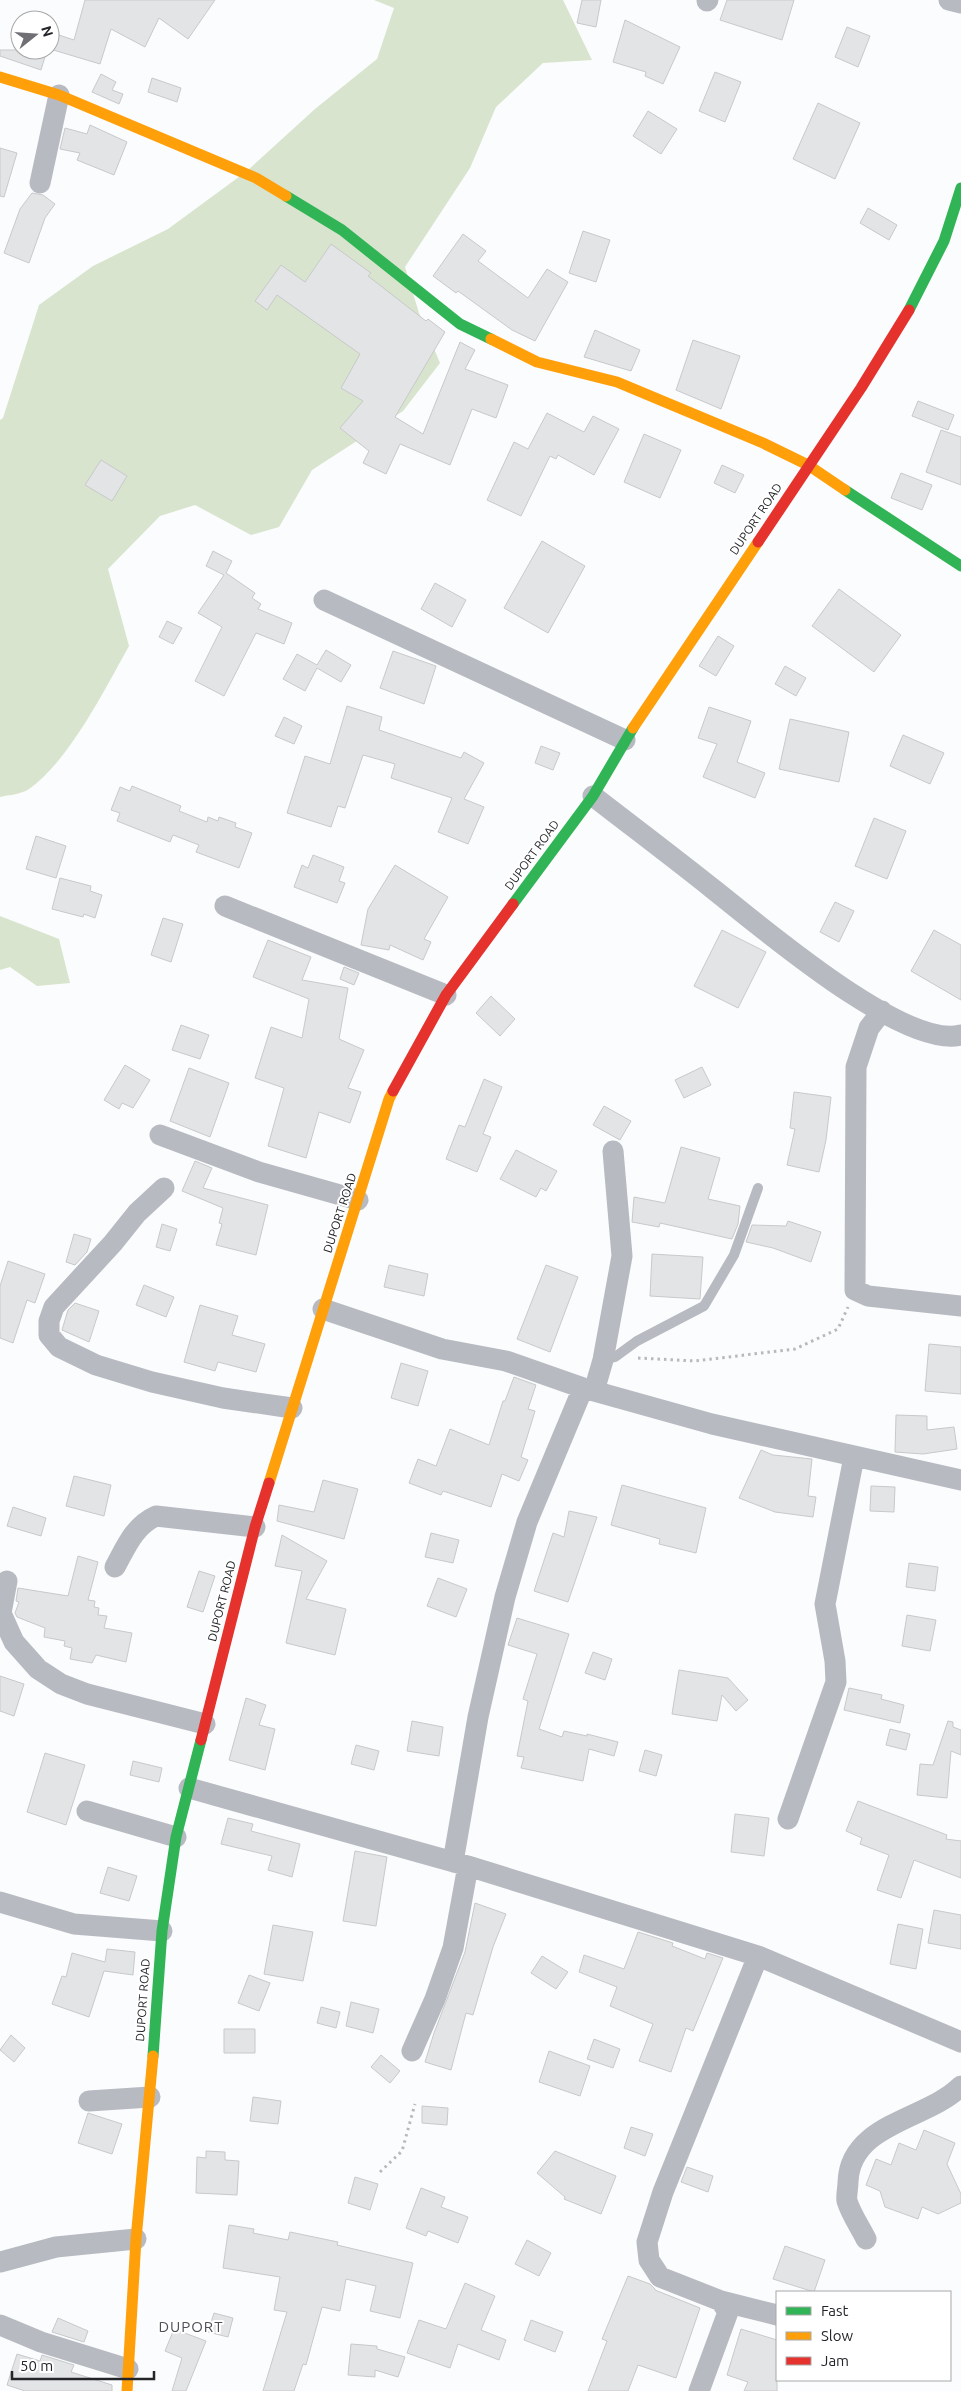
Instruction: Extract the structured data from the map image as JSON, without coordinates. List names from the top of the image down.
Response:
{
  "streets": {
    "street": ["DUPORT ROAD"]
  },
  "districts": ["DUPORT"],
  "legend": ["Fast", "Slow", "Jam"],
  "scale_bar": "50 m",
  "north": "right"
}
